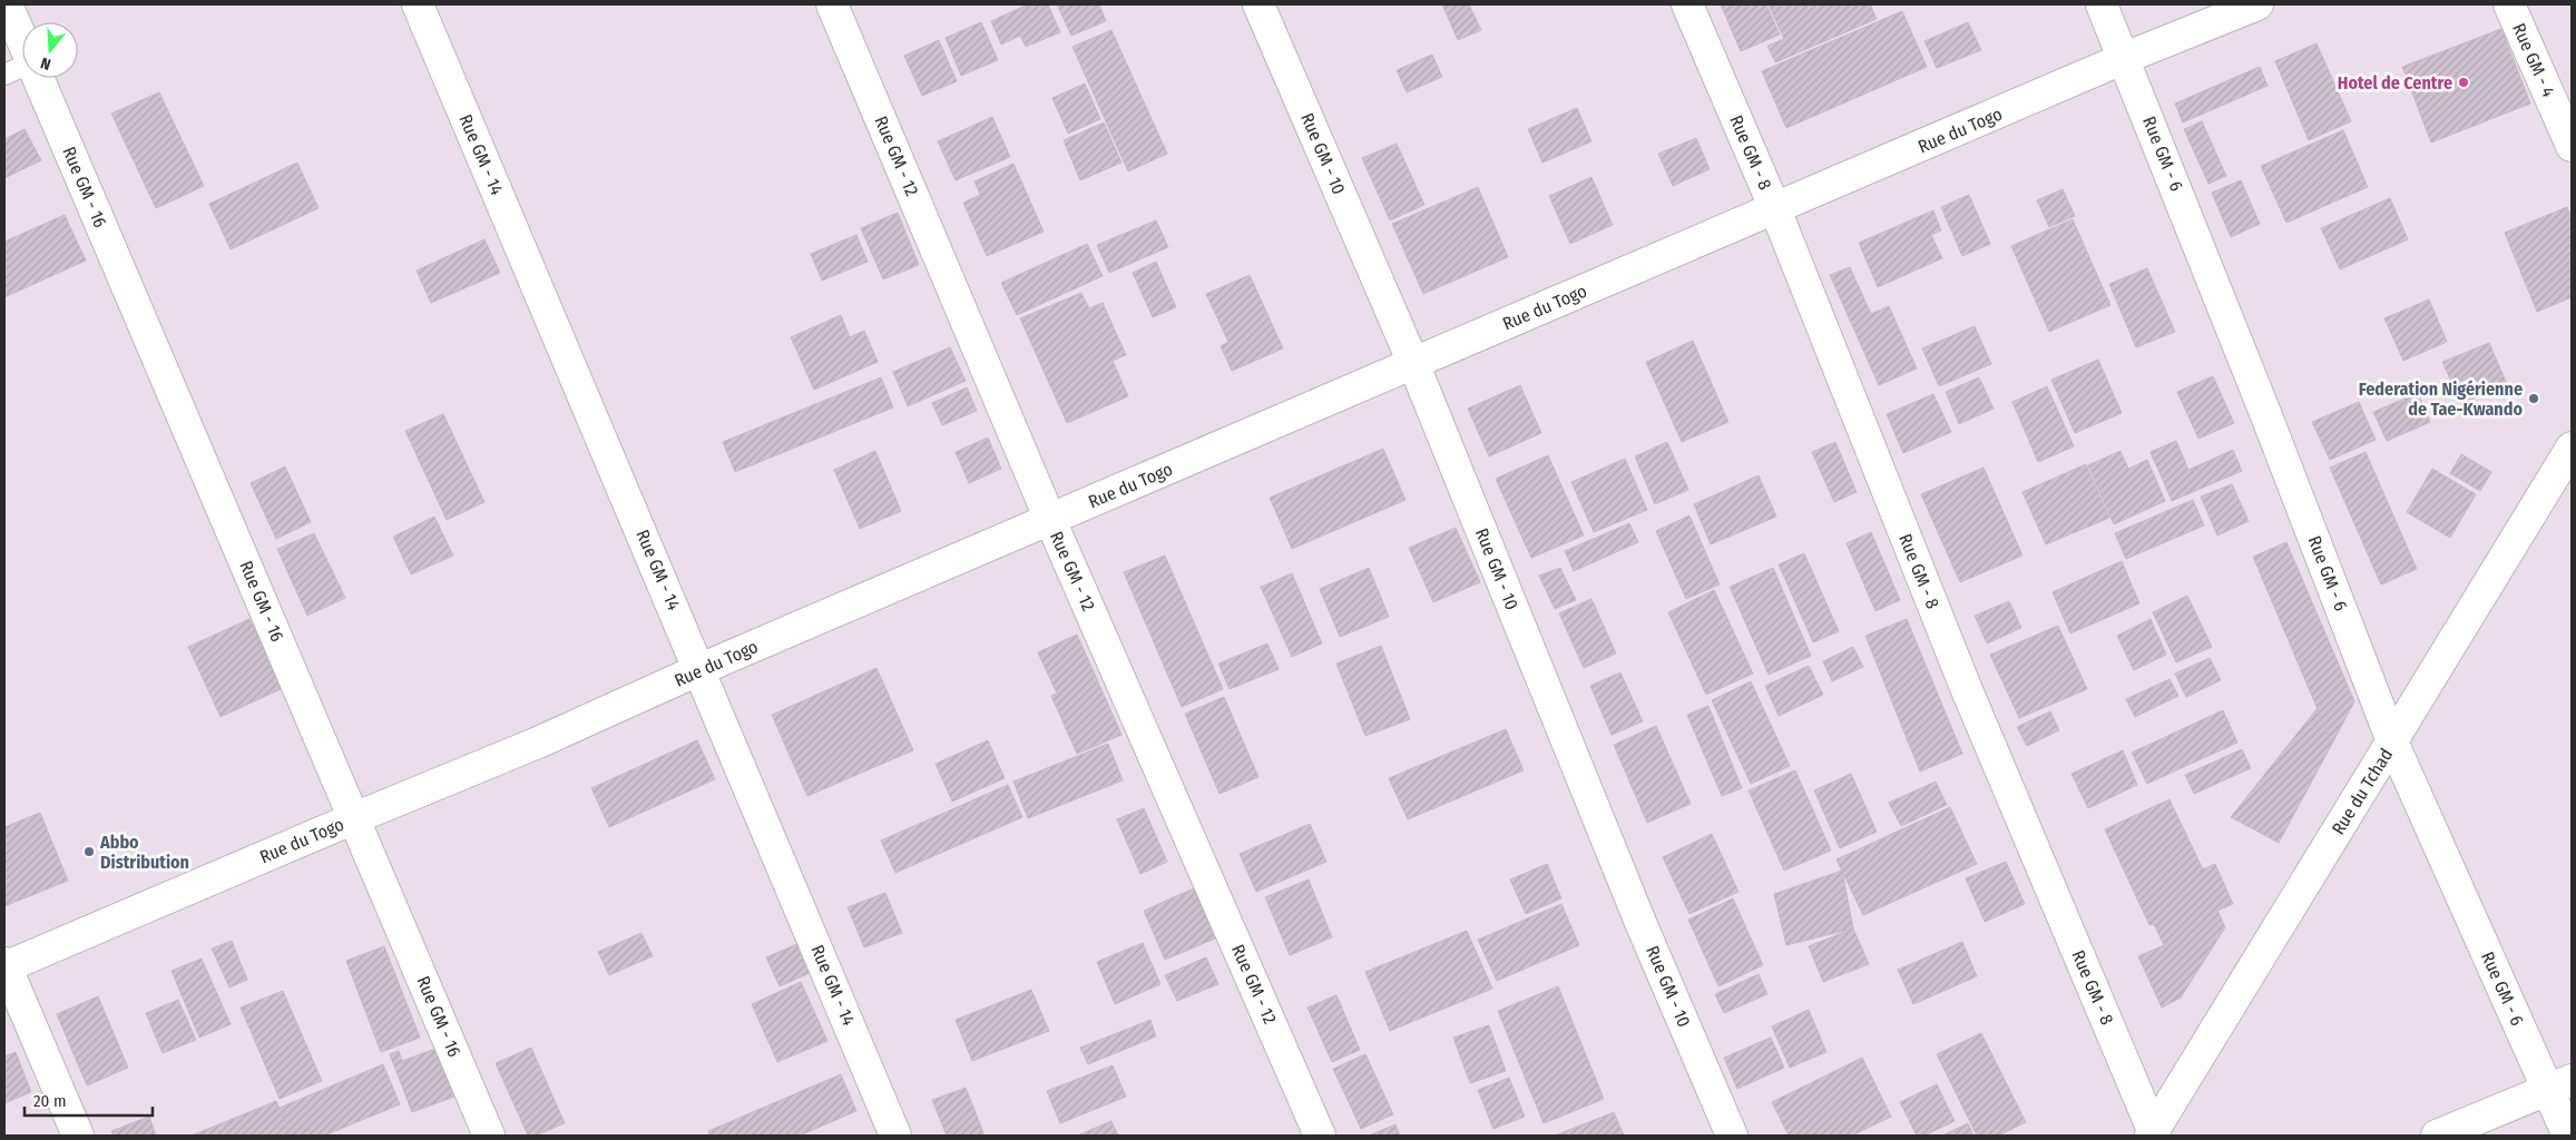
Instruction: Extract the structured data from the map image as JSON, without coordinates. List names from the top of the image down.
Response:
{
  "streets": {
    "street": [
      "Rue GM - 4",
      "Rue du Togo",
      "Rue GM - 8",
      "Rue GM - 10",
      "Rue GM - 6",
      "Rue GM - 14",
      "Rue GM - 12",
      "Rue GM - 16",
      "Rue du Tchad"
    ]
  },
  "crossings": [
    ["Rue du Togo", "Rue GM - 8"],
    ["Rue du Togo", "Rue GM - 10"],
    ["Rue du Togo", "Rue GM - 6"],
    ["Rue du Togo", "Rue GM - 14"],
    ["Rue du Togo", "Rue GM - 12"],
    ["Rue du Togo", "Rue GM - 16"],
    ["Rue GM - 8", "Rue du Tchad"],
    ["Rue GM - 6", "Rue du Tchad"]
  ],
  "places": ["Hotel de Centre", "Federation Nigérienne de Tae-Kwando", "Abbo Distribution"],
  "scale_bar": "20 m",
  "north": "bottom"
}
